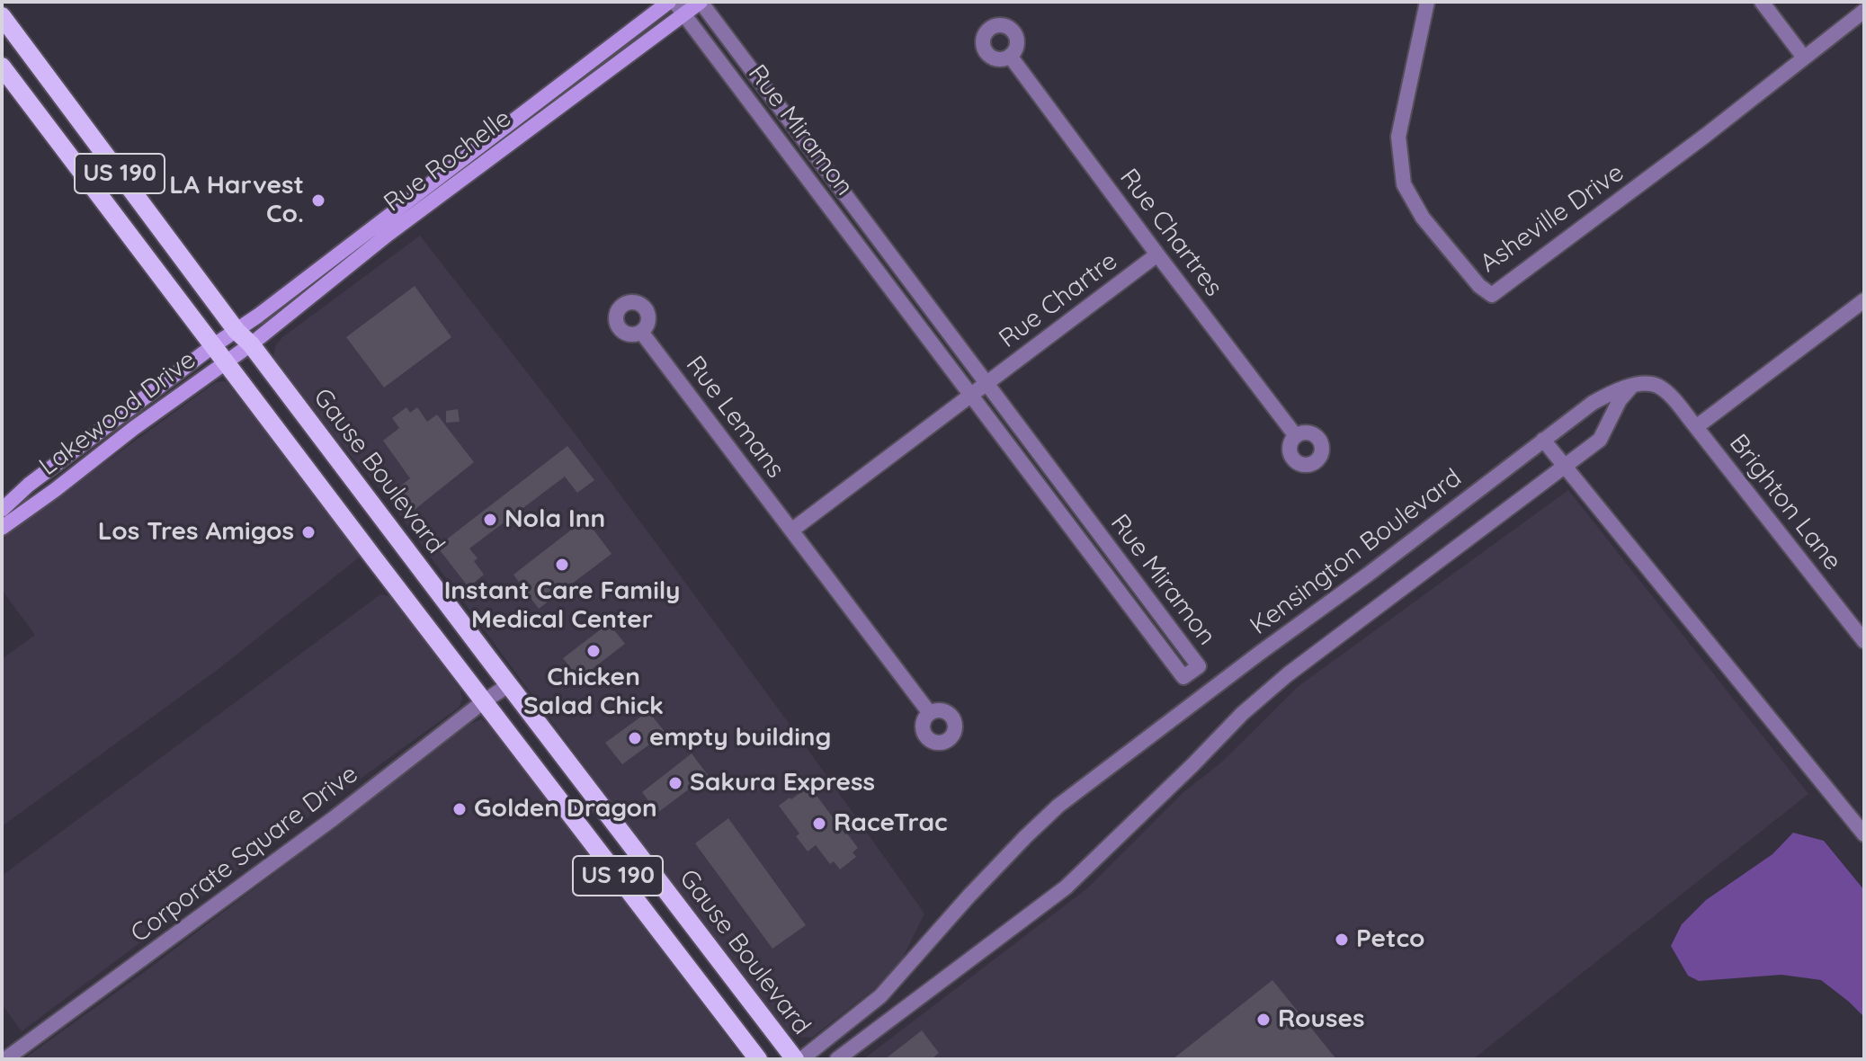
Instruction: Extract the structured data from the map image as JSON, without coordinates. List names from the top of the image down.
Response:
{
  "streets": {
    "main road": ["US 190", "Gause Boulevard"],
    "street": [
      "Rue Miramon",
      "Rue Rochelle",
      "Asheville Drive",
      "Rue Chartres",
      "Rue Chartre",
      "Lakewood Drive",
      "Rue Lemans",
      "Brighton Lane",
      "Kensington Boulevard",
      "Corporate Square Drive"
    ]
  },
  "crossings": [
    ["Rue Miramon", "Rue Rochelle"],
    ["Rue Miramon", "Rue Chartre"],
    ["Rue Rochelle", "US 190"],
    ["Rue Rochelle", "Lakewood Drive"],
    ["Rue Rochelle", "Gause Boulevard"],
    ["US 190", "Lakewood Drive"],
    ["US 190", "Corporate Square Drive"],
    ["Rue Chartres", "Rue Chartre"],
    ["Gause Boulevard", "Corporate Square Drive"],
    ["Brighton Lane", "Kensington Boulevard"]
  ],
  "places": [
    "LA Harvest Co.",
    "Nola Inn",
    "Los Tres Amigos",
    "Instant Care Family Medical Center",
    "Chicken Salad Chick",
    "empty building",
    "Sakura Express",
    "Golden Dragon",
    "RaceTrac",
    "Petco",
    "Rouses"
  ]
}
